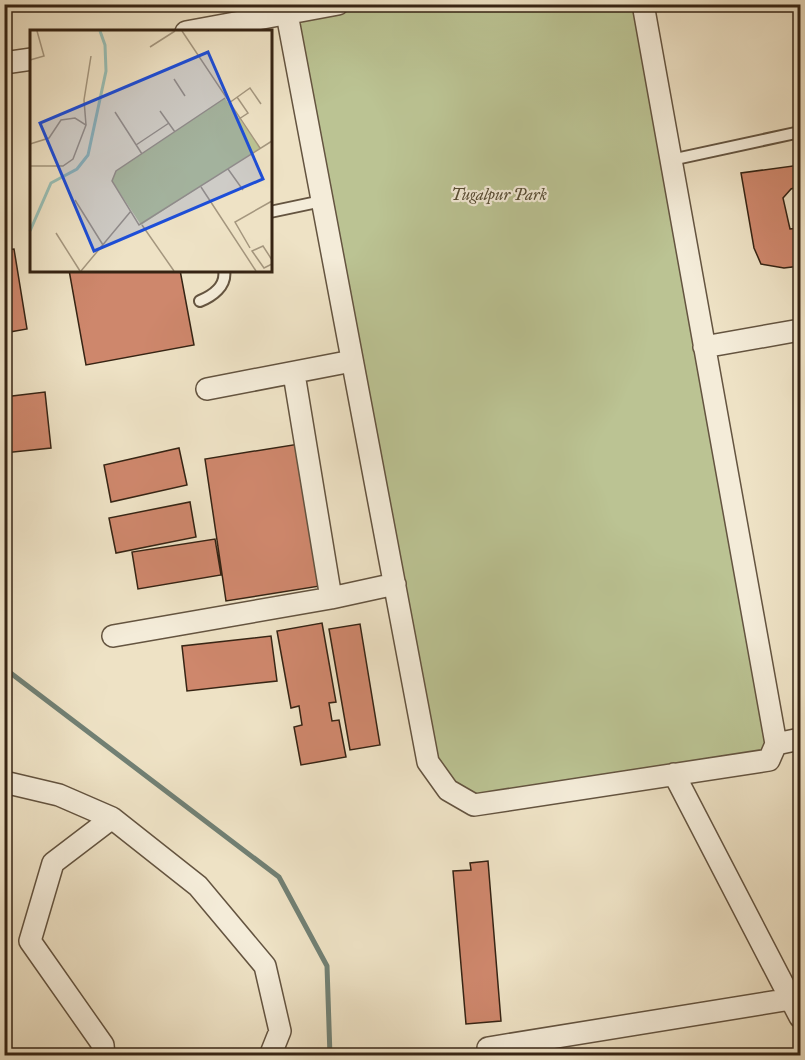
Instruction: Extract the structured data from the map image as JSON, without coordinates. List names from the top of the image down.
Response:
{
  "parks": ["Tugalpur Park"]
}
